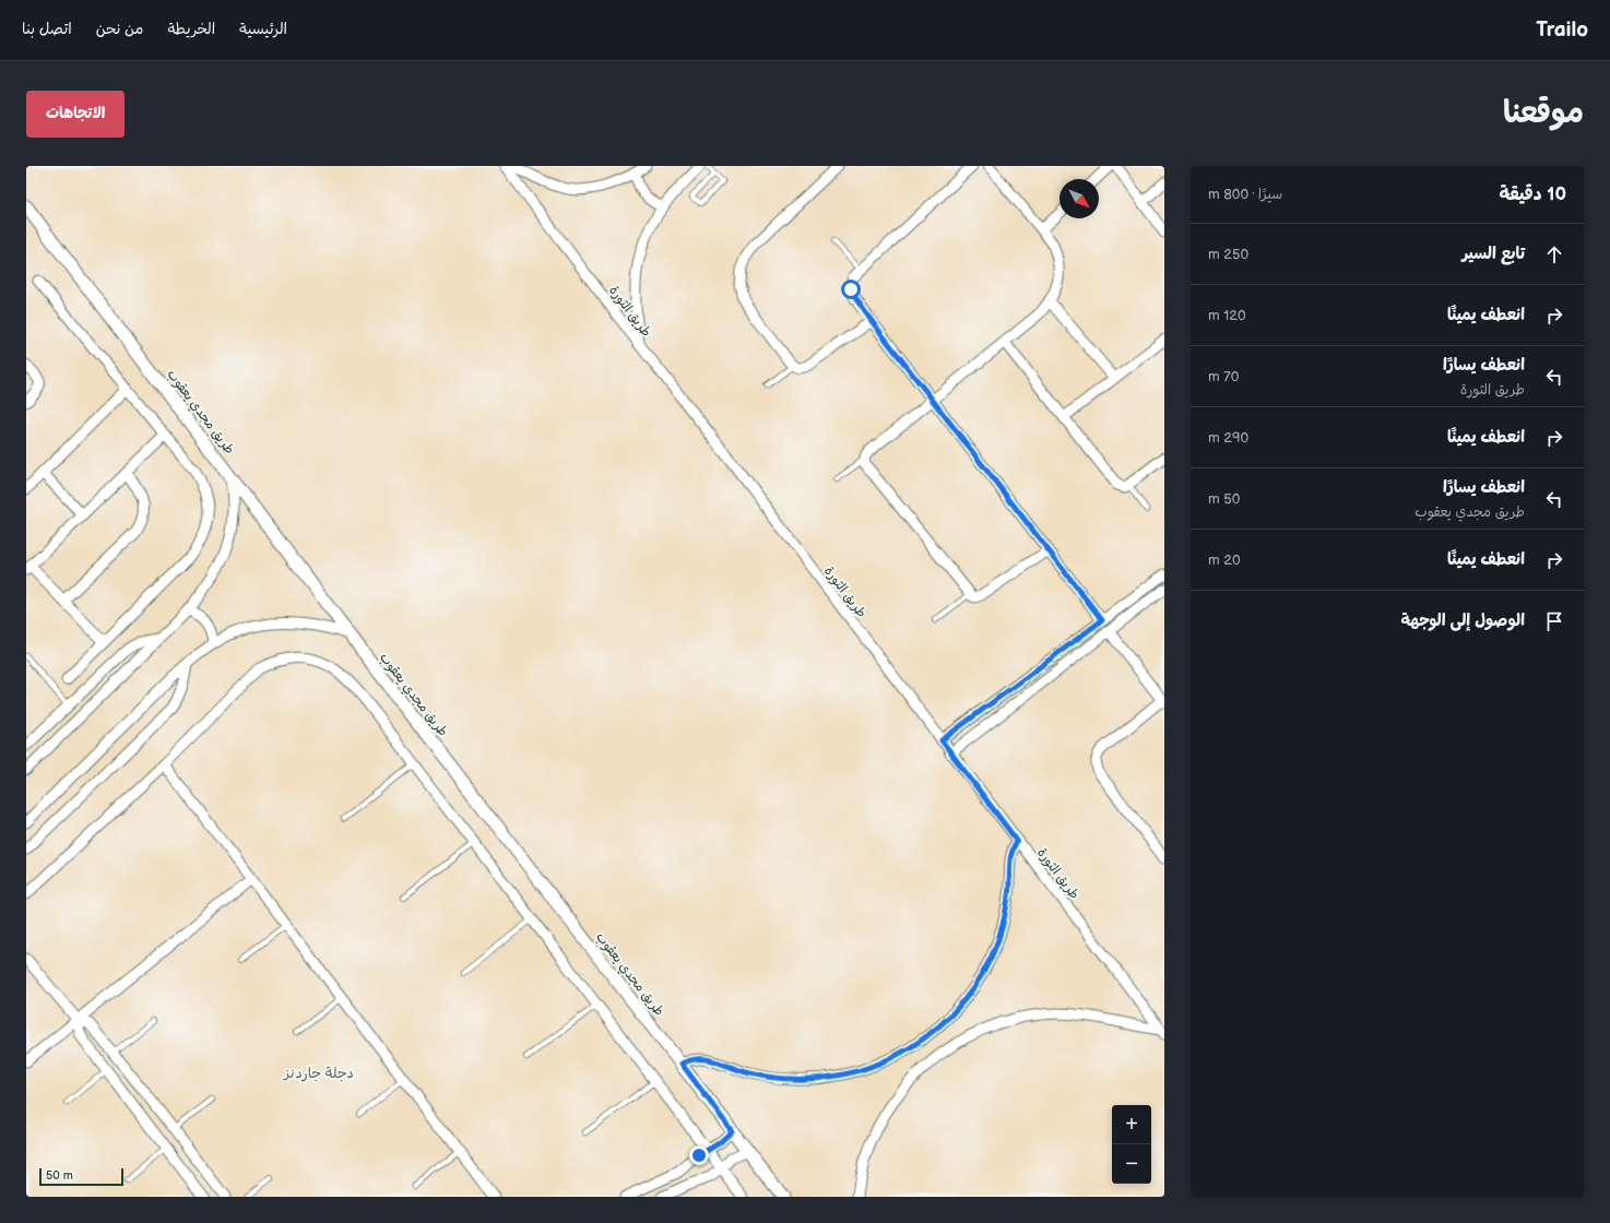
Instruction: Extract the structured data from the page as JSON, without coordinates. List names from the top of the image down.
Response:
{
  "streets": {
    "street": ["طريق الثورة", "طريق مجدي يعقوب"]
  },
  "districts": ["دجلة جاردنز"],
  "scale_bar": "50 m",
  "north": "bottom right",
  "page": {
    "header": "Trailo",
    "nav": [
      "الرئيسية",
      "الخريطة",
      "من نحن",
      "اتصل بنا"
    ],
    "title": "موقعنا",
    "buttons": "الاتجاهات",
    "heading": ["10 دقيقة", "سيرًا · 800 m"],
    "list": [
      ["تابع السير", "250 m"],
      ["انعطف يمينًا", "120 m"],
      ["انعطف يسارًا", "طريق الثورة", "70 m"],
      ["انعطف يمينًا", "290 m"],
      ["انعطف يسارًا", "طريق مجدي يعقوب", "50 m"],
      ["انعطف يمينًا", "20 m"],
      "الوصول إلى الوجهة"
    ],
    "map_buttons": ["+", "−"],
    "scale": "50 m"
  }
}
